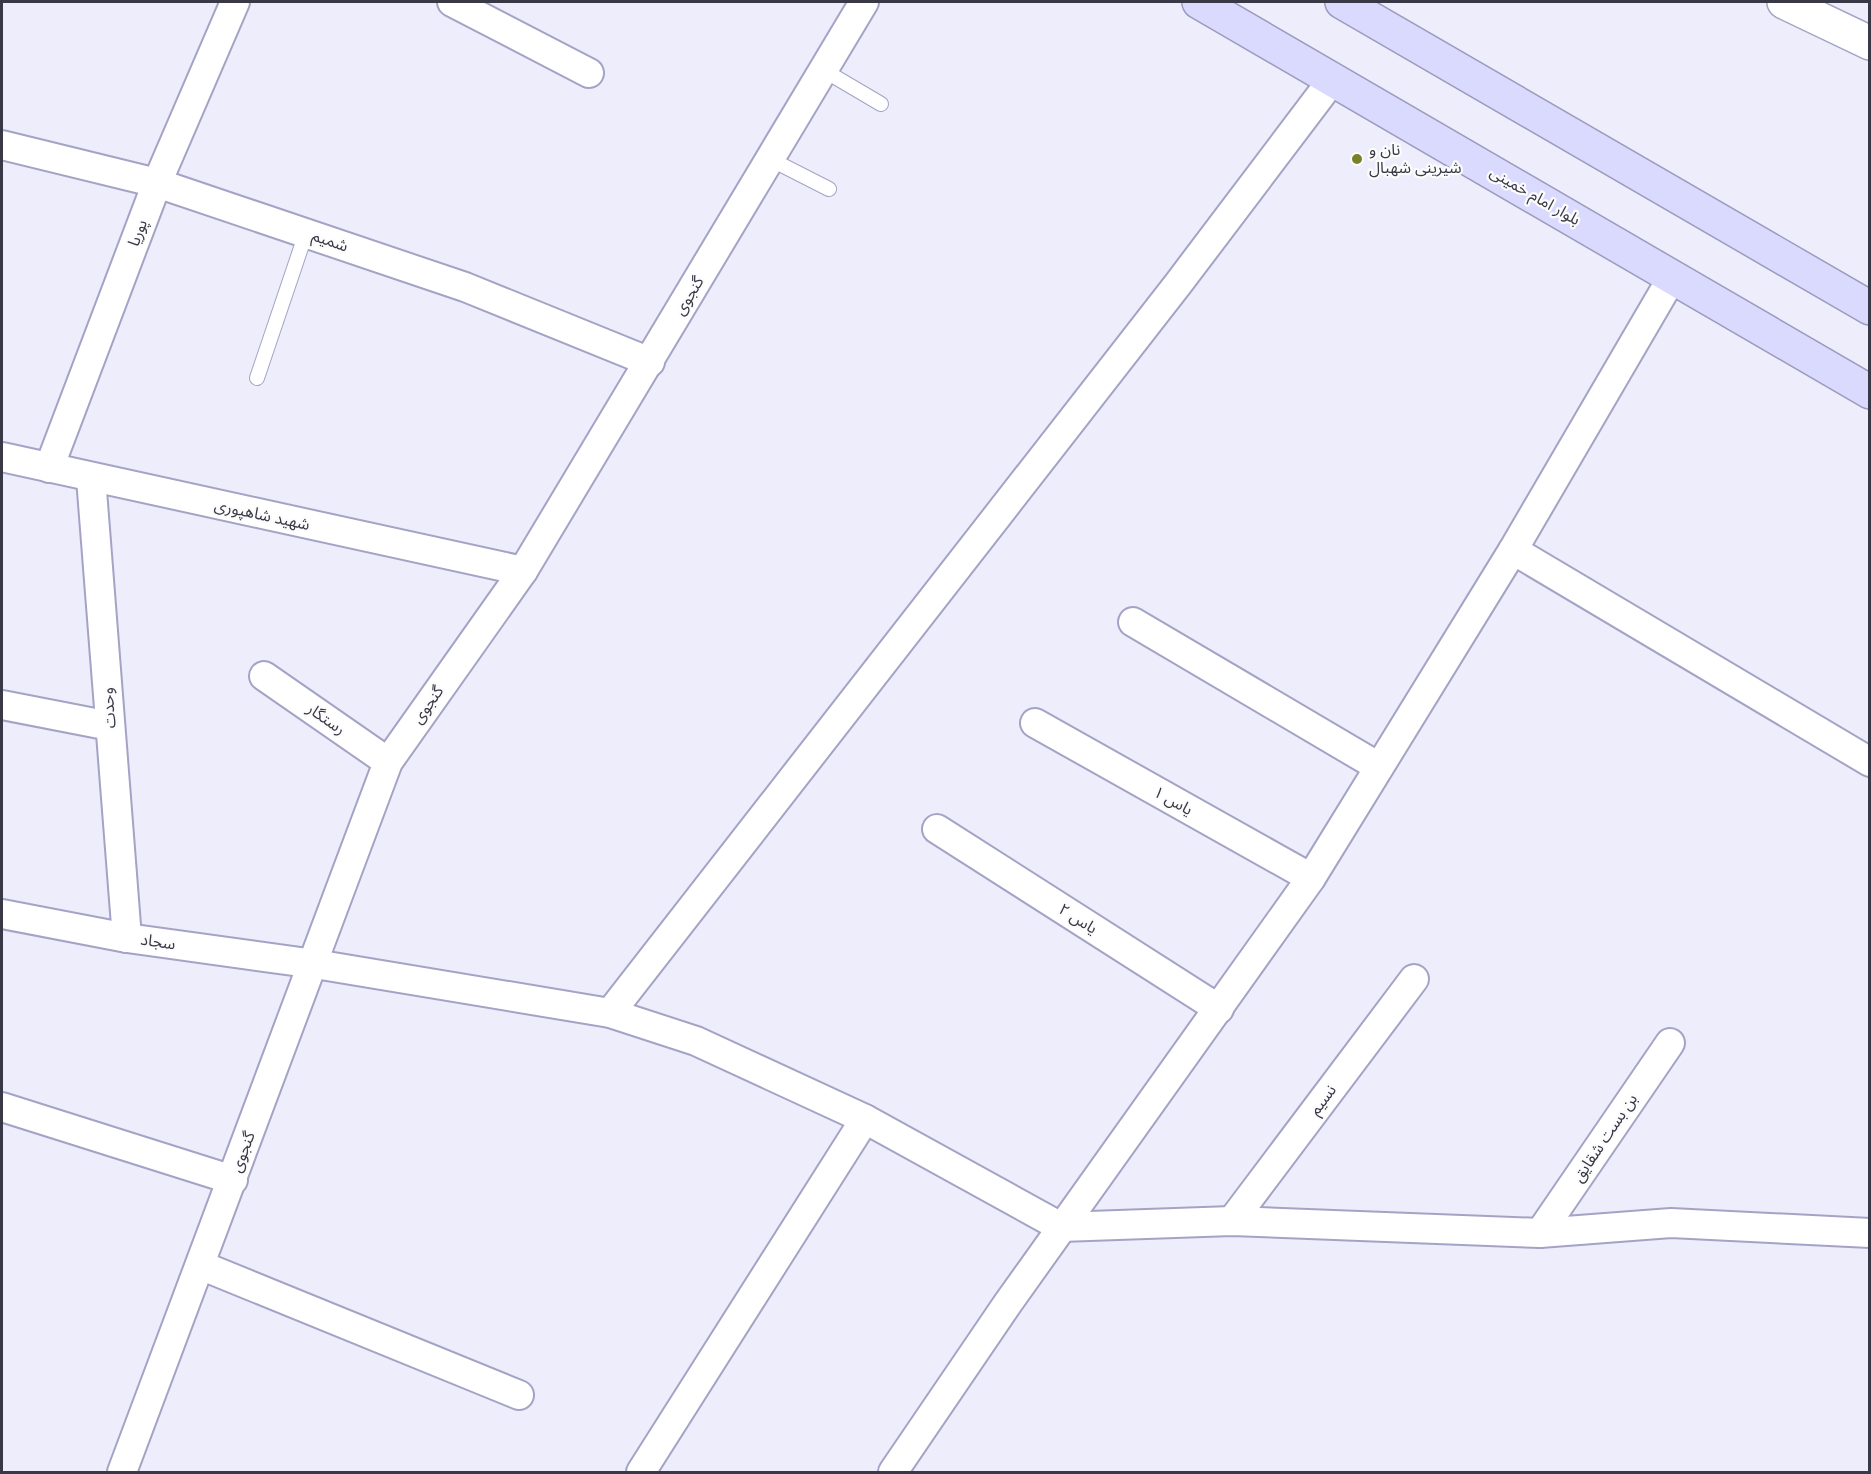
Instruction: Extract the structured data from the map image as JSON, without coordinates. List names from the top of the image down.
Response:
{
  "streets": {
    "highway": ["بلوار امام خمینی"],
    "street": [
      "پوریا",
      "شمیم",
      "گنجوی",
      "شهید شاهپوری",
      "وحدت",
      "رستگار",
      "یاس ۱",
      "یاس ۲",
      "سجاد",
      "نسیم",
      "بن بست شقایق"
    ]
  },
  "crossings": [
    ["پوریا", "شمیم"],
    ["پوریا", "شهید شاهپوری"],
    ["شمیم", "گنجوی"],
    ["گنجوی", "شهید شاهپوری"],
    ["گنجوی", "رستگار"],
    ["گنجوی", "سجاد"],
    ["شهید شاهپوری", "وحدت"],
    ["وحدت", "سجاد"]
  ],
  "places": ["نان و شیرینی شهبال"]
}
